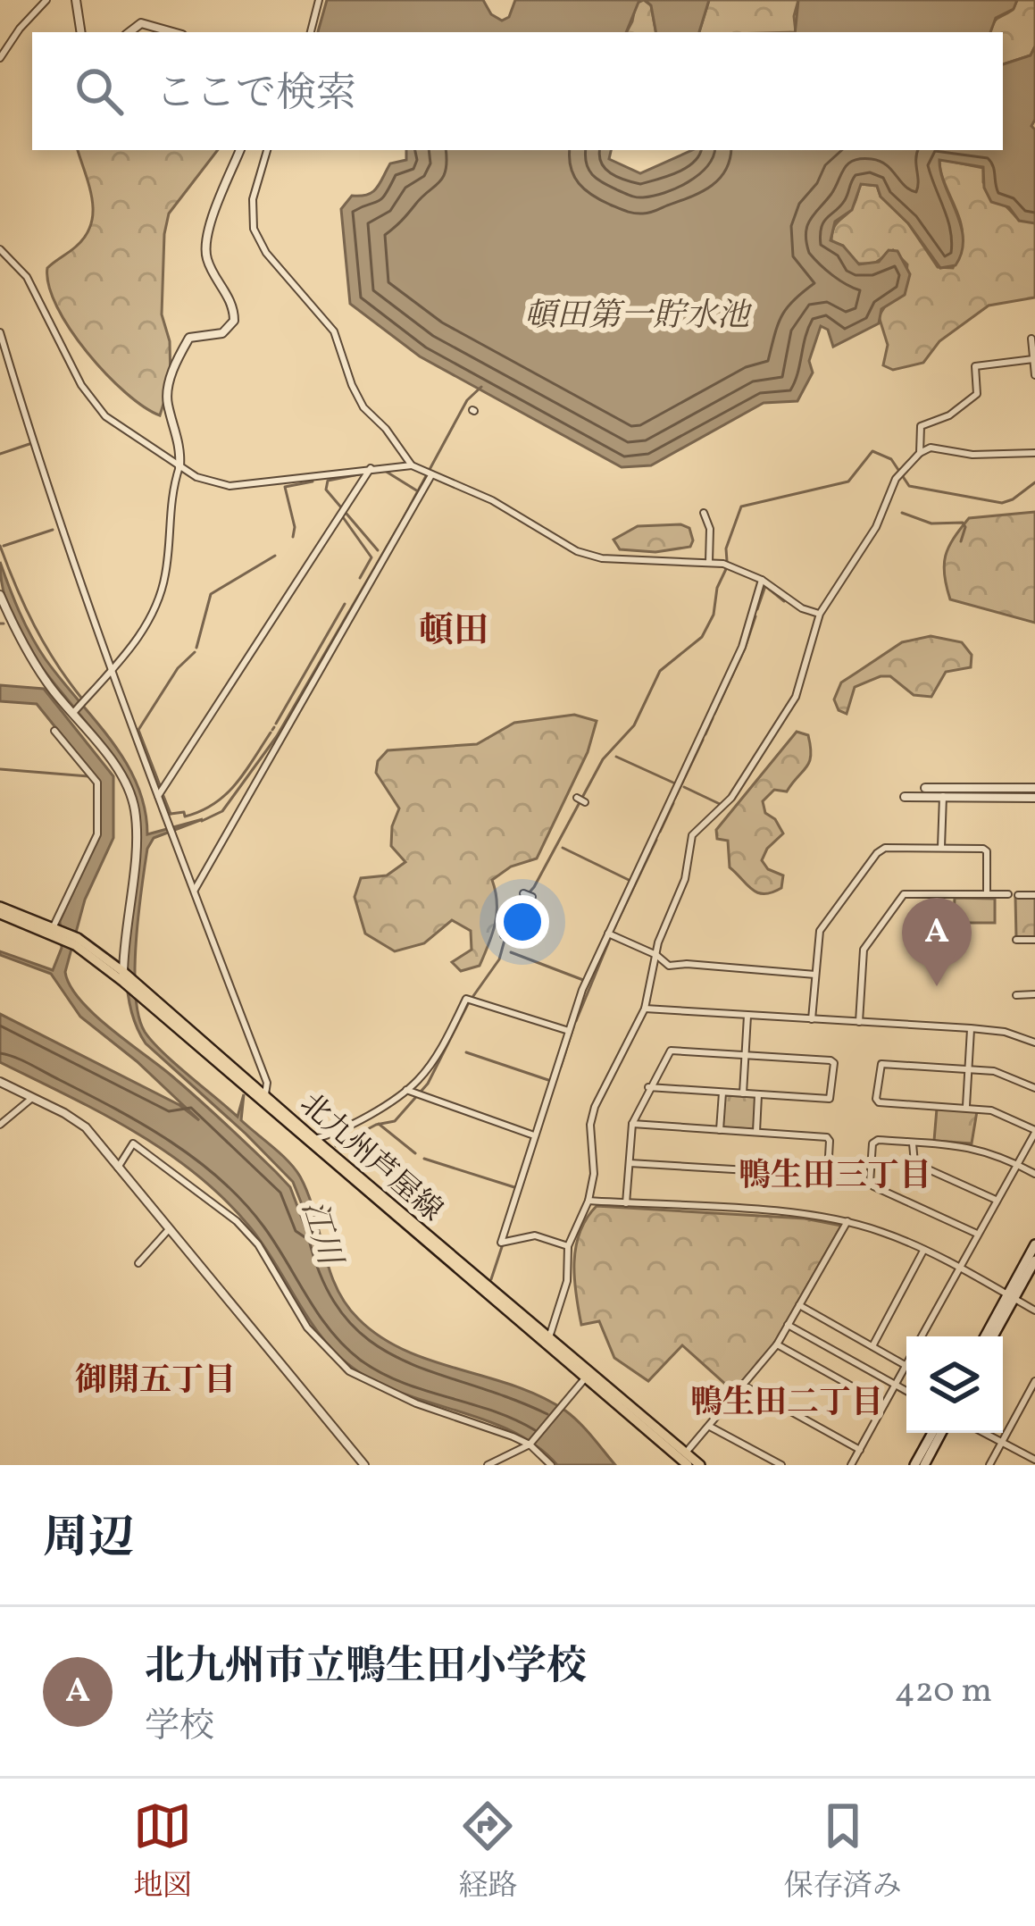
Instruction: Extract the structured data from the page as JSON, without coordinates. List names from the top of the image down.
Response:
{
  "streets": {
    "main road": ["北九州芦屋線"]
  },
  "districts": [
    "頓田",
    "鴨生田三丁目",
    "御開五丁目",
    "鴨生田二丁目"
  ],
  "water": ["頓田第一貯水池", "江川"],
  "page": {
    "search": "ここで検索",
    "pins": "A",
    "heading": "周辺",
    "list": [
      {
        "mark": "A",
        "name": "北九州市立鴨生田小学校",
        "note": "学校",
        "value": "420 m"
      }
    ],
    "nav": ["地図", "経路", "保存済み"]
  }
}
